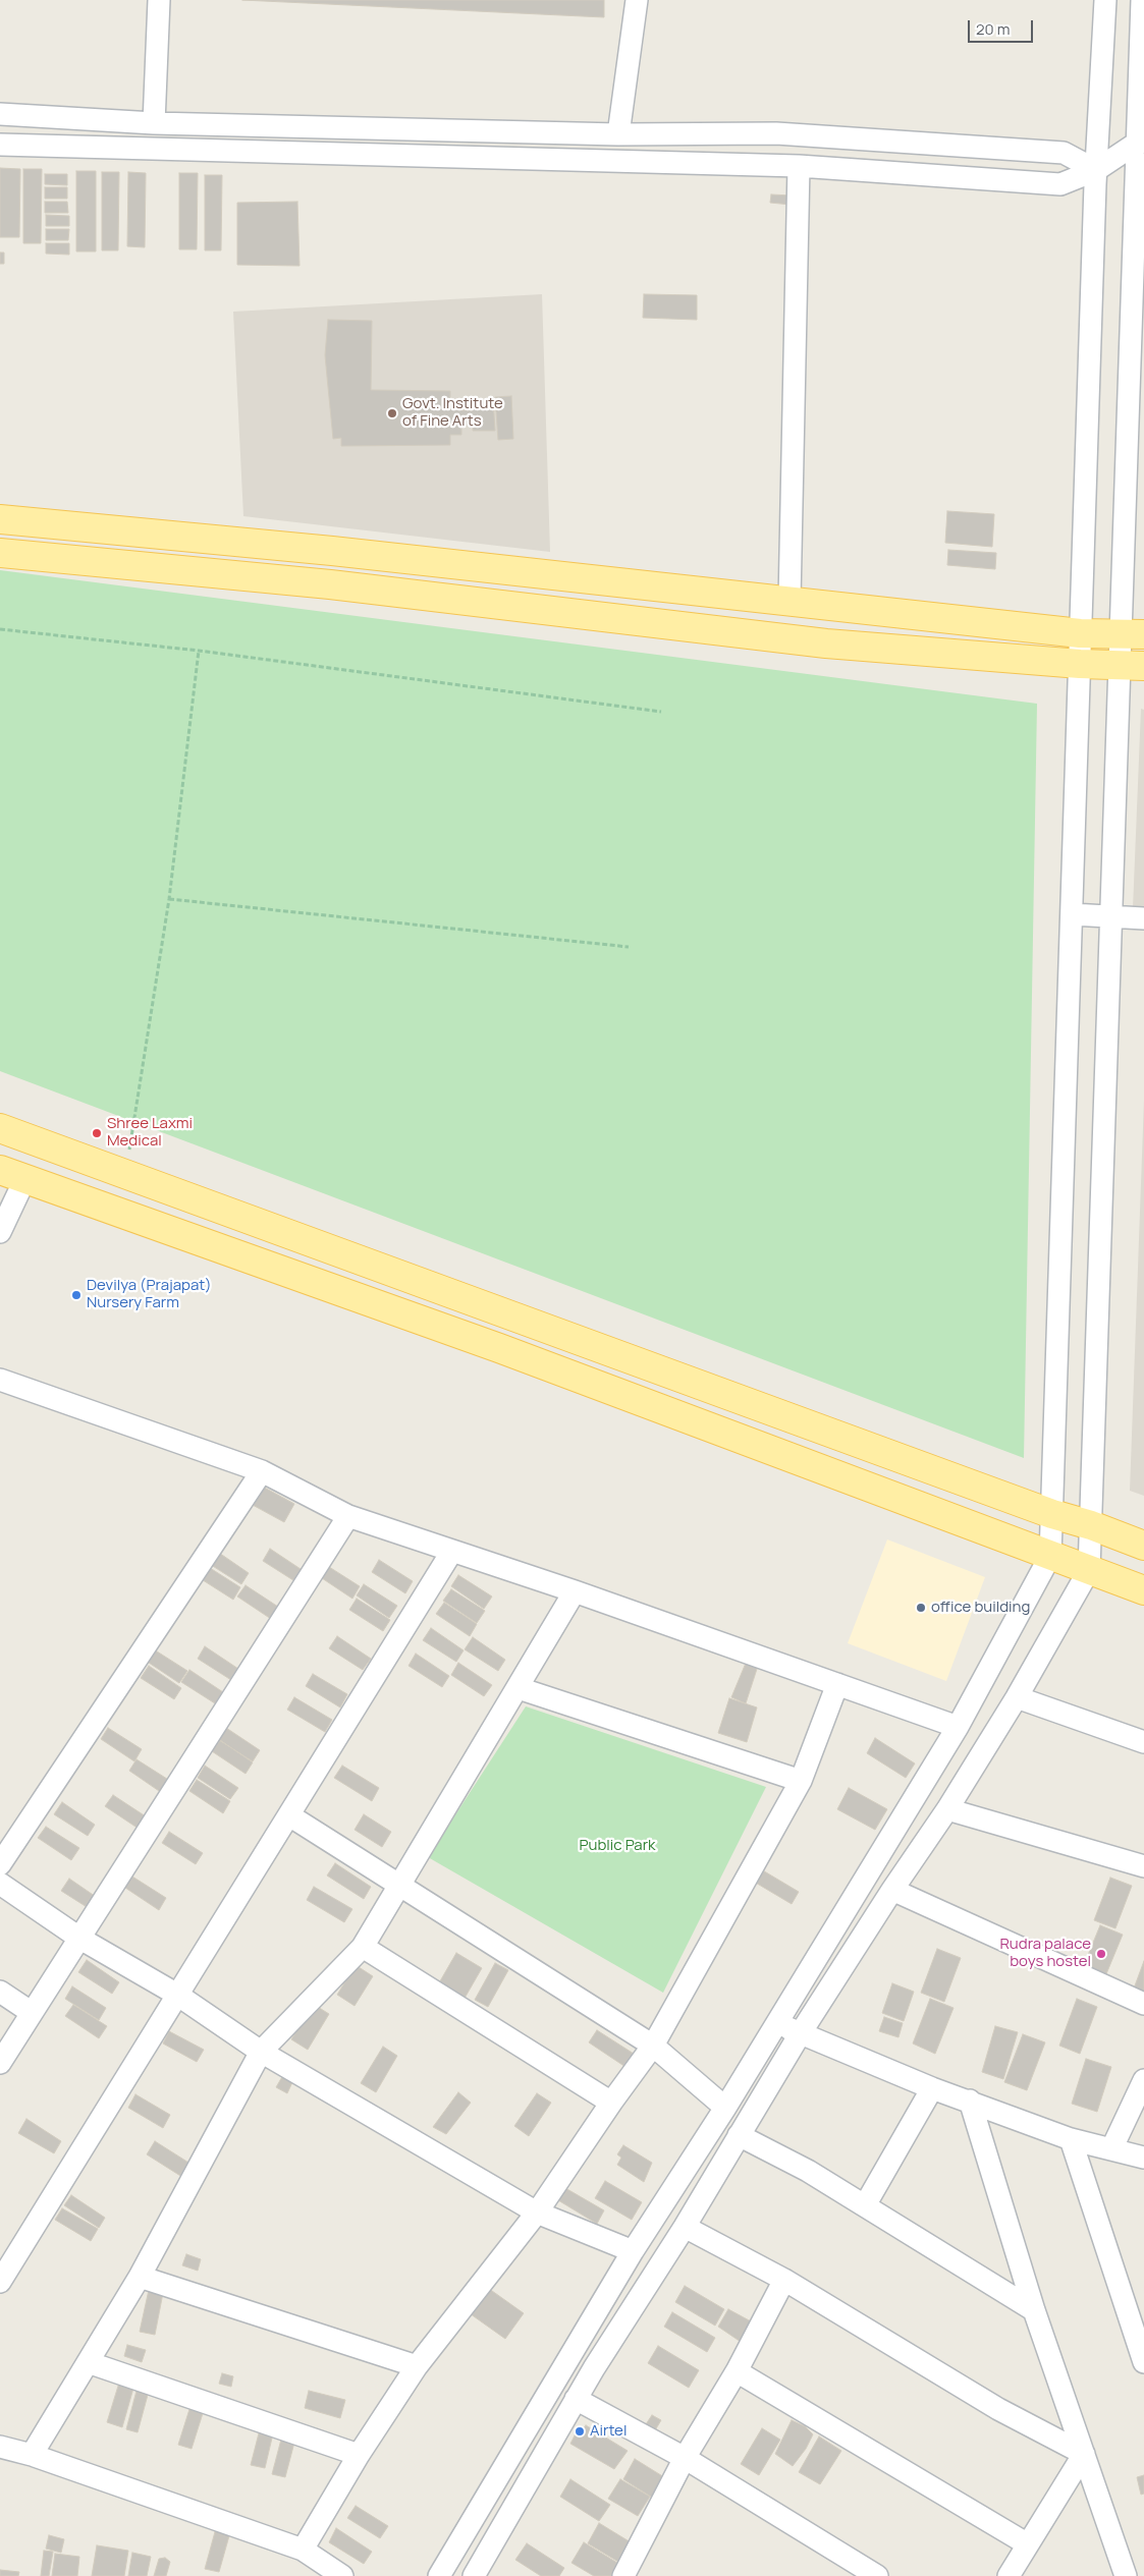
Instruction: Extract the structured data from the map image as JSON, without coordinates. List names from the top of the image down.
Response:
{
  "parks": ["Public Park"],
  "places": [
    "Govt. Institute of Fine Arts",
    "Shree Laxmi Medical",
    "Devilya (Prajapat) Nursery Farm",
    "office building",
    "Rudra palace boys hostel",
    "Airtel"
  ],
  "scale_bar": "20 m"
}
